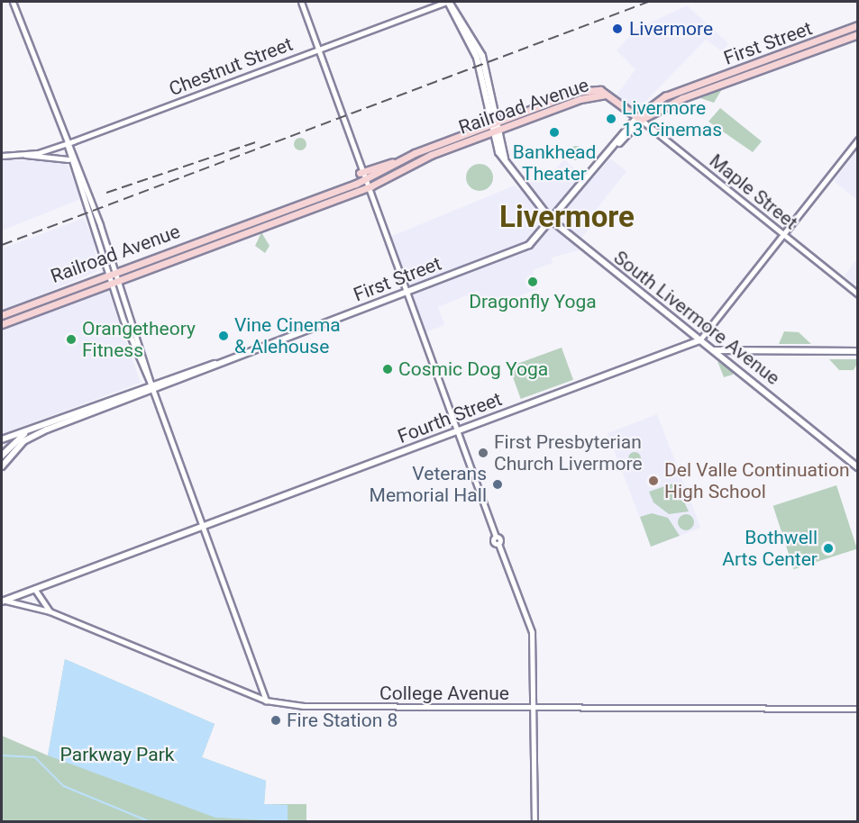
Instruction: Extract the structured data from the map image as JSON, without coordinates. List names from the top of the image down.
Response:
{
  "streets": {
    "main road": [
      "First Street",
      "Railroad Avenue",
      "Maple Street",
      "South Livermore Avenue",
      "Fourth Street"
    ],
    "street": ["Chestnut Street", "College Avenue"]
  },
  "crossings": [
    ["First Street", "Maple Street"],
    ["First Street", "South Livermore Avenue"],
    ["Chestnut Street", "South Livermore Avenue"],
    ["Railroad Avenue", "Maple Street"],
    ["Railroad Avenue", "South Livermore Avenue"],
    ["South Livermore Avenue", "Fourth Street"],
    ["Fourth Street", "College Avenue"]
  ],
  "districts": ["Livermore"],
  "parks": ["Parkway Park"],
  "places": [
    "Livermore",
    "Livermore 13 Cinemas",
    "Bankhead Theater",
    "Dragonfly Yoga",
    "Vine Cinema & Alehouse",
    "Orangetheory Fitness",
    "Cosmic Dog Yoga",
    "First Presbyterian Church Livermore",
    "Del Valle Continuation High School",
    "Veterans Memorial Hall",
    "Bothwell Arts Center",
    "Fire Station 8"
  ]
}
